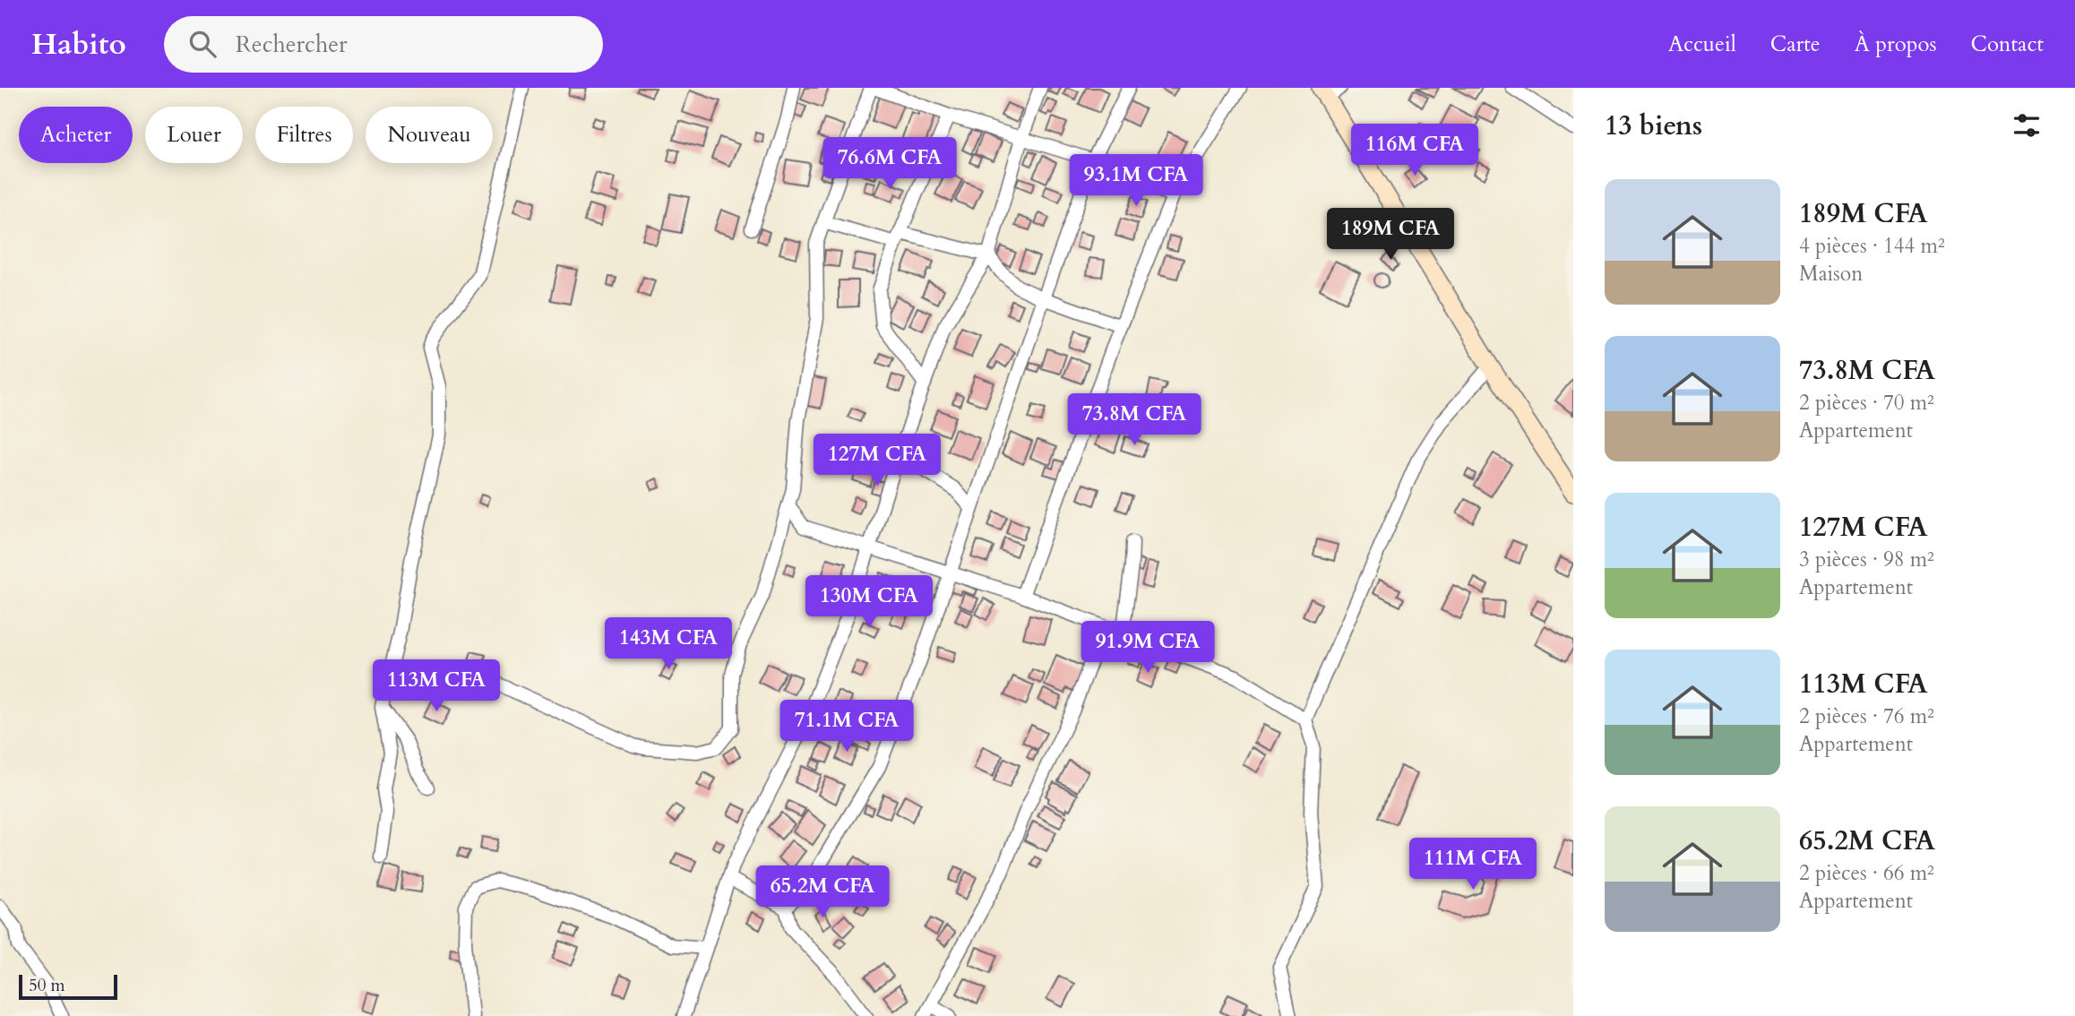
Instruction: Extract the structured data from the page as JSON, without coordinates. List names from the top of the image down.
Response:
{
  "scale_bar": "50 m",
  "page": {
    "header": "Habito",
    "search": "Rechercher",
    "nav": [
      "Accueil",
      "Carte",
      "À propos",
      "Contact"
    ],
    "heading": "13 biens",
    "chip": [
      "Acheter",
      "Louer",
      "Filtres",
      "Nouveau"
    ],
    "price": [
      "116M CFA",
      "76.6M CFA",
      "93.1M CFA",
      "189M CFA",
      "73.8M CFA",
      "127M CFA",
      "130M CFA",
      "143M CFA",
      "91.9M CFA",
      "113M CFA",
      "71.1M CFA",
      "111M CFA",
      "65.2M CFA"
    ],
    "list": [
      {
        "name": "189M CFA",
        "note": "4 pièces · 144 m² · Maison"
      },
      {
        "name": "73.8M CFA",
        "note": "2 pièces · 70 m² · Appartement"
      },
      {
        "name": "127M CFA",
        "note": "3 pièces · 98 m² · Appartement"
      },
      {
        "name": "113M CFA",
        "note": "2 pièces · 76 m² · Appartement"
      },
      {
        "name": "65.2M CFA",
        "note": "2 pièces · 66 m² · Appartement"
      }
    ],
    "scale": "50 m"
  }
}
